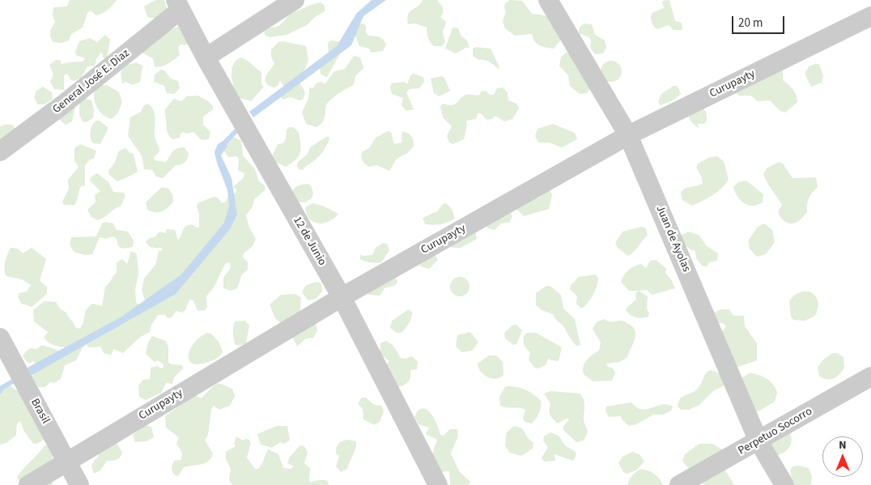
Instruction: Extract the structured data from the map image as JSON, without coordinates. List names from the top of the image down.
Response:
{
  "streets": {
    "street": [
      "General José E. Diaz",
      "Curupayty",
      "Juan de Ayolas",
      "12 de Junio",
      "Brasil",
      "Perpetuo Socorro"
    ]
  },
  "crossings": [
    ["General José E. Diaz", "12 de Junio"],
    ["Curupayty", "Juan de Ayolas"],
    ["Curupayty", "12 de Junio"],
    ["Curupayty", "Brasil"],
    ["Juan de Ayolas", "Perpetuo Socorro"]
  ],
  "scale_bar": "20 m",
  "north": "top"
}
